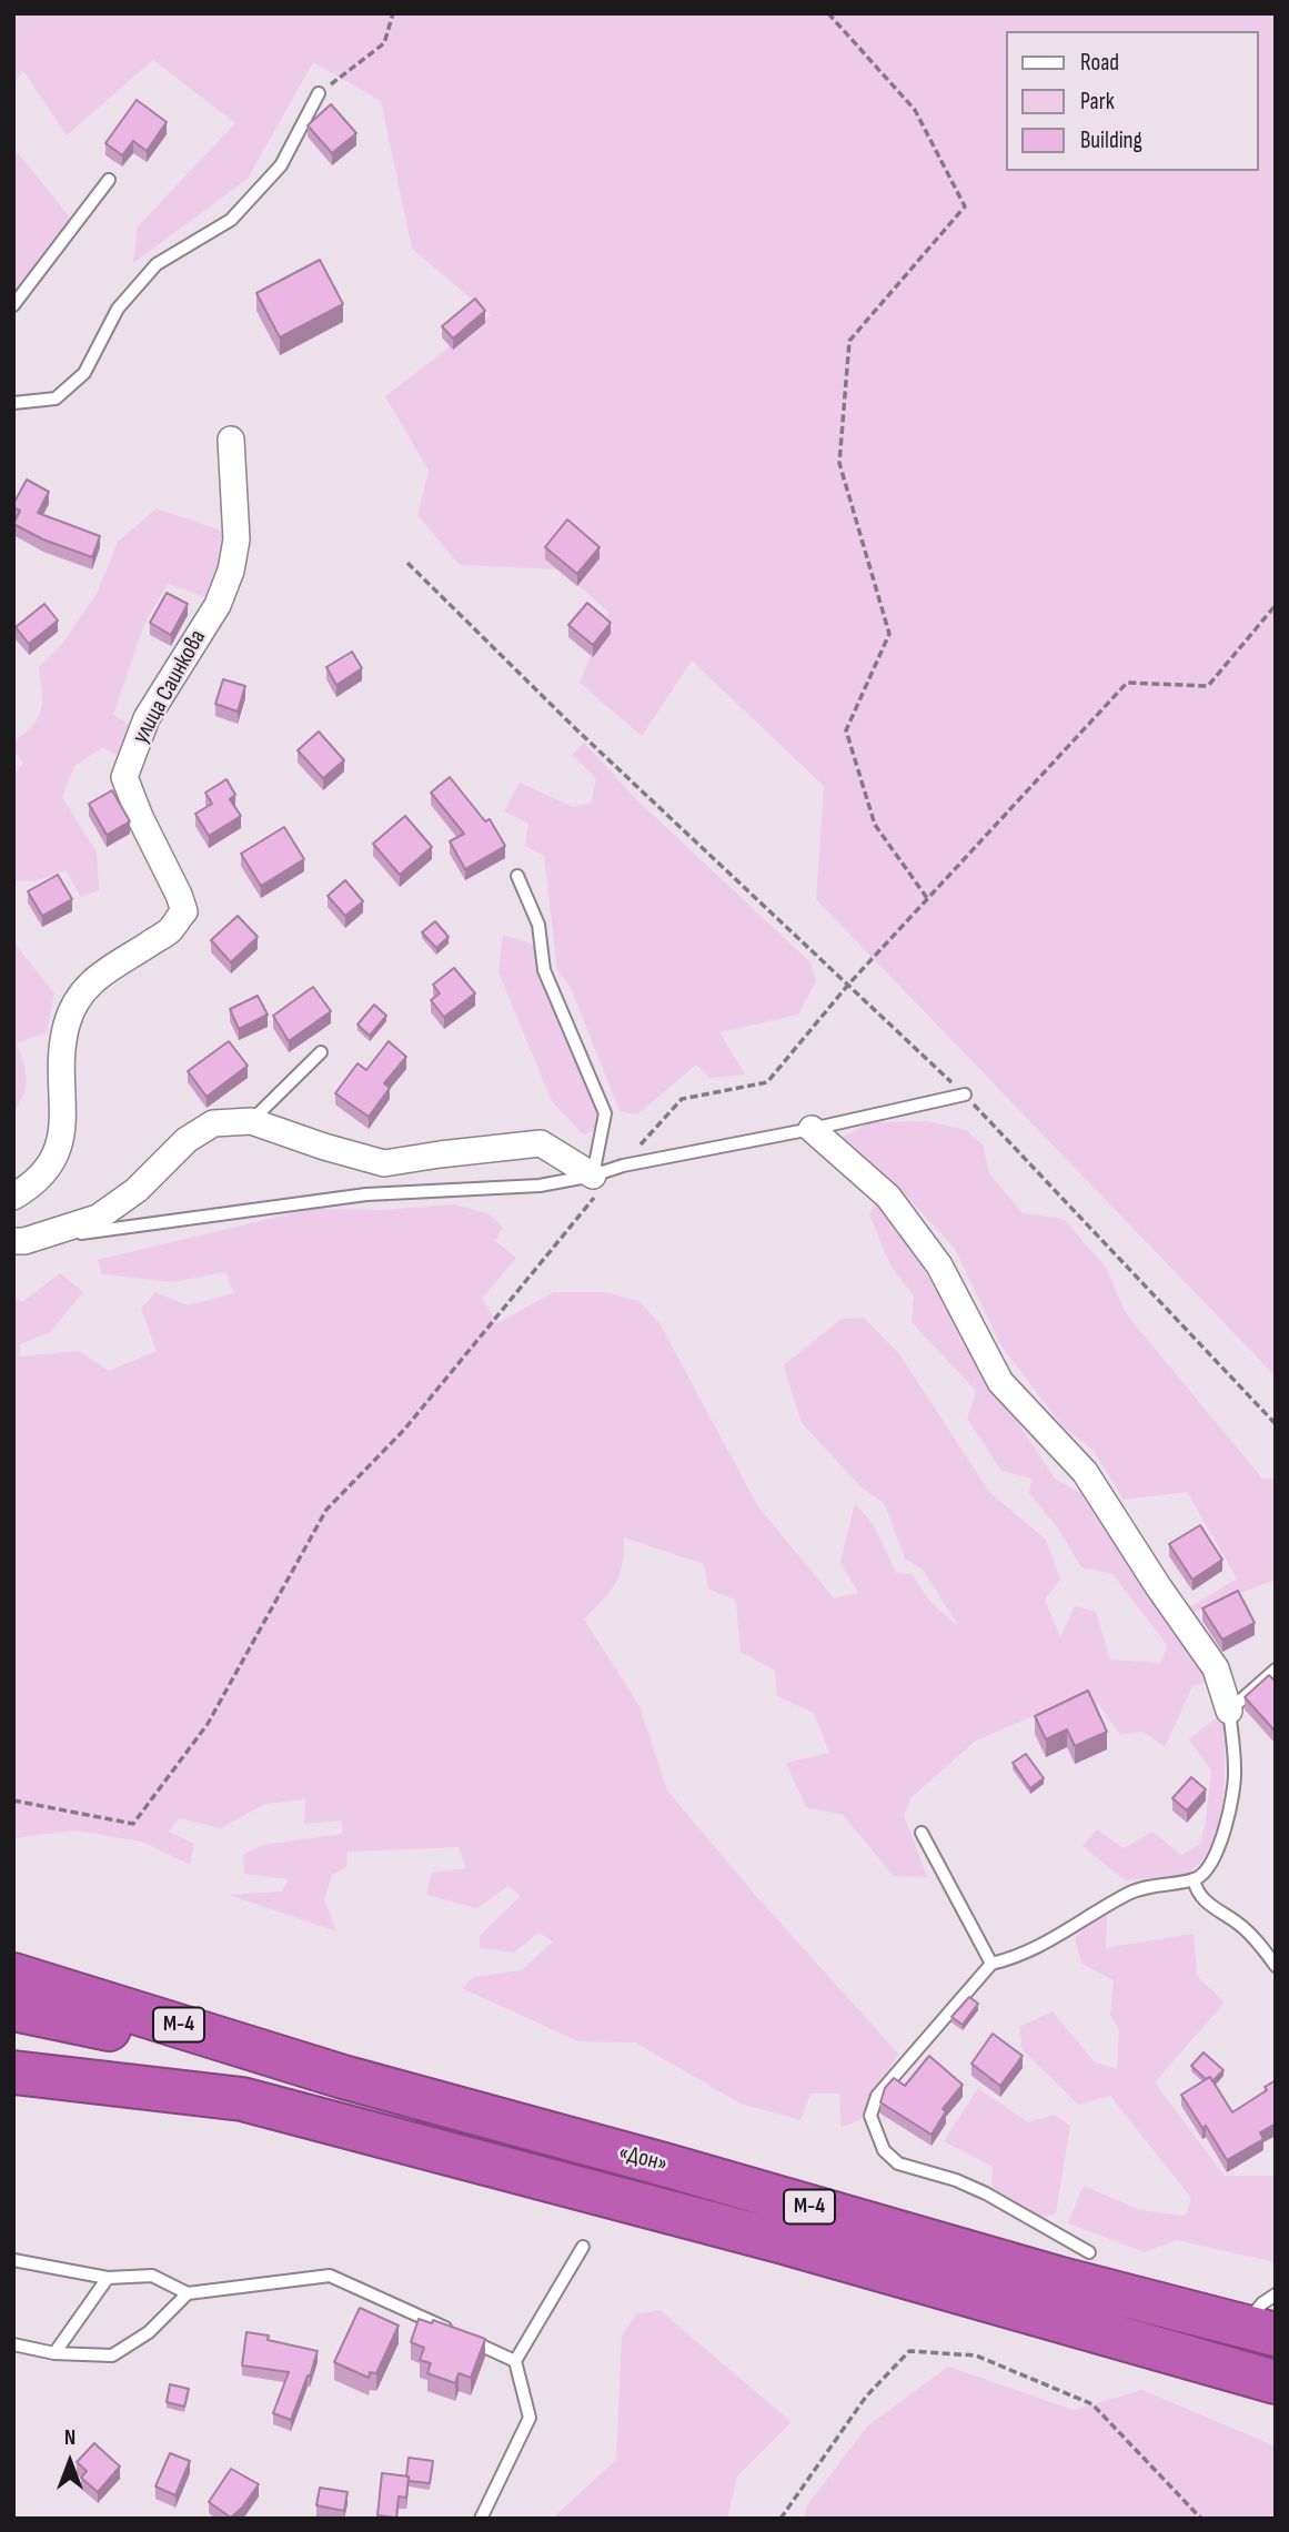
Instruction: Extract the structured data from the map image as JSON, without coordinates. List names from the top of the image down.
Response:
{
  "streets": {
    "highway": ["М-4", "«Дон»"]
  },
  "legend": ["Road", "Park", "Building"],
  "north": "top"
}
